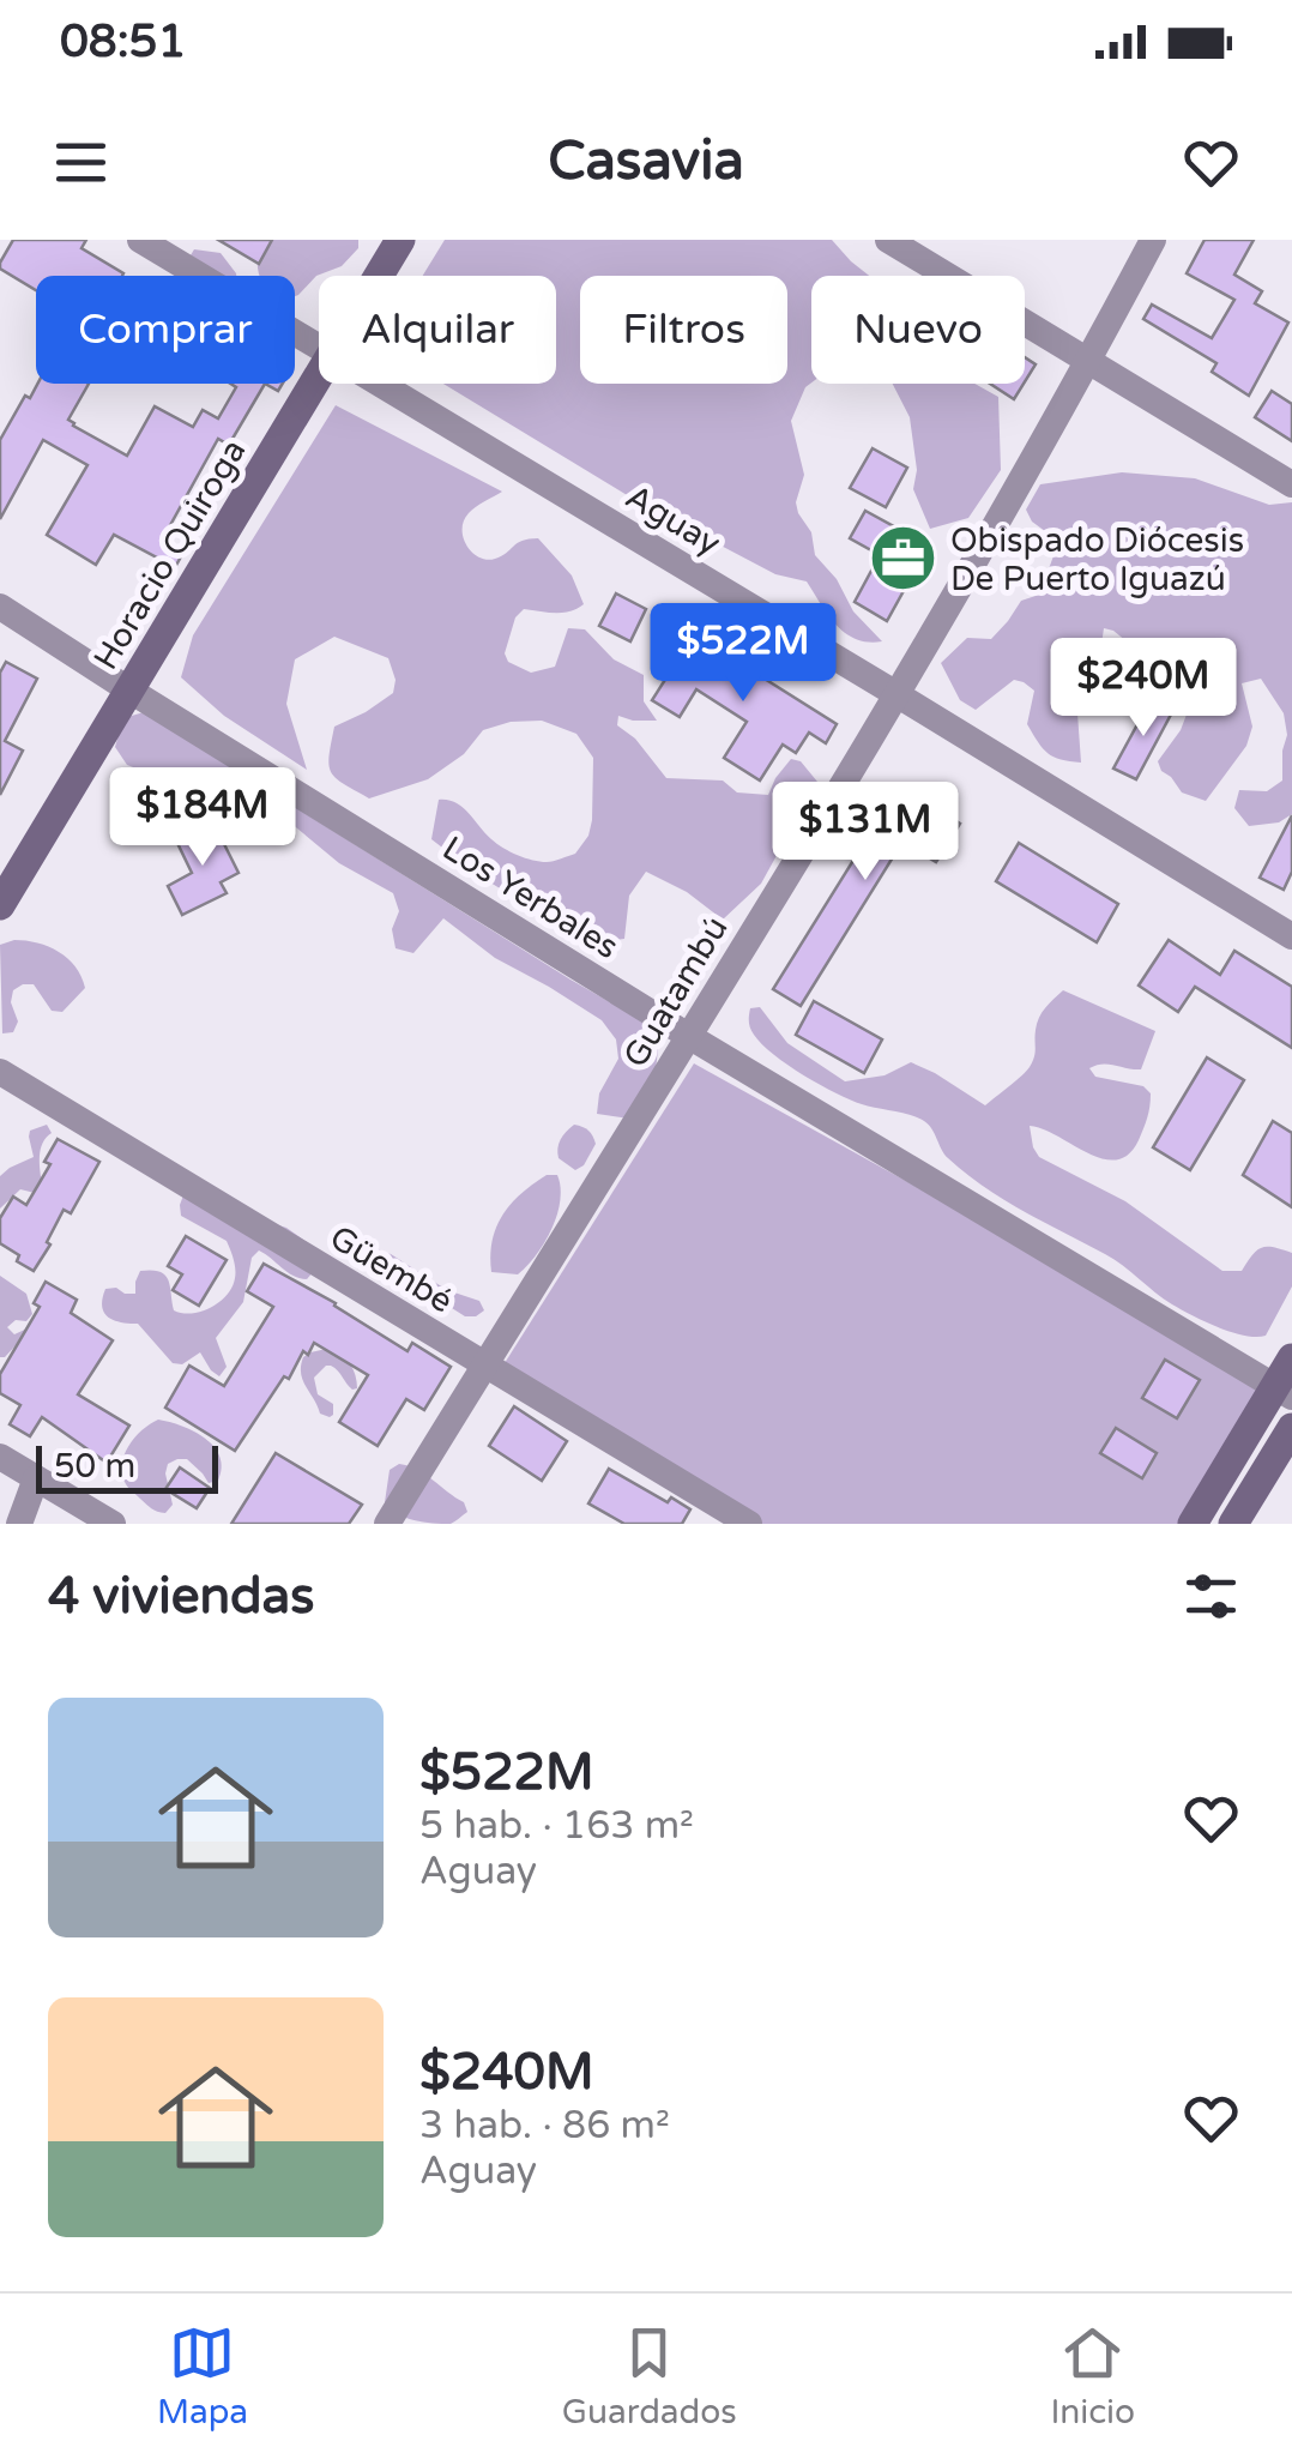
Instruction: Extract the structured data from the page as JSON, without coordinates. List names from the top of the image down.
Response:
{
  "streets": {
    "main road": ["Horacio Quiroga"],
    "street": [
      "Aguay",
      "Los Yerbales",
      "Guatambú",
      "Güembé"
    ]
  },
  "crossings": [
    ["Aguay", "Guatambú"],
    ["Horacio Quiroga", "Los Yerbales"],
    ["Los Yerbales", "Guatambú"],
    ["Guatambú", "Güembé"]
  ],
  "places": {
    "office": ["Obispado Diócesis De Puerto Iguazú"]
  },
  "scale_bar": "50 m",
  "page": {
    "status": "08:51",
    "header": "Casavia",
    "chip": [
      "Comprar",
      "Alquilar",
      "Filtros",
      "Nuevo"
    ],
    "price": [
      "$522M",
      "$240M",
      "$184M",
      "$131M"
    ],
    "scale": "50 m",
    "heading": "4 viviendas",
    "list": [
      {
        "name": "$522M",
        "note": "5 hab. · 163 m² · Aguay"
      },
      {
        "name": "$240M",
        "note": "3 hab. · 86 m² · Aguay"
      }
    ],
    "tabs": ["Mapa", "Guardados", "Inicio"]
  }
}
